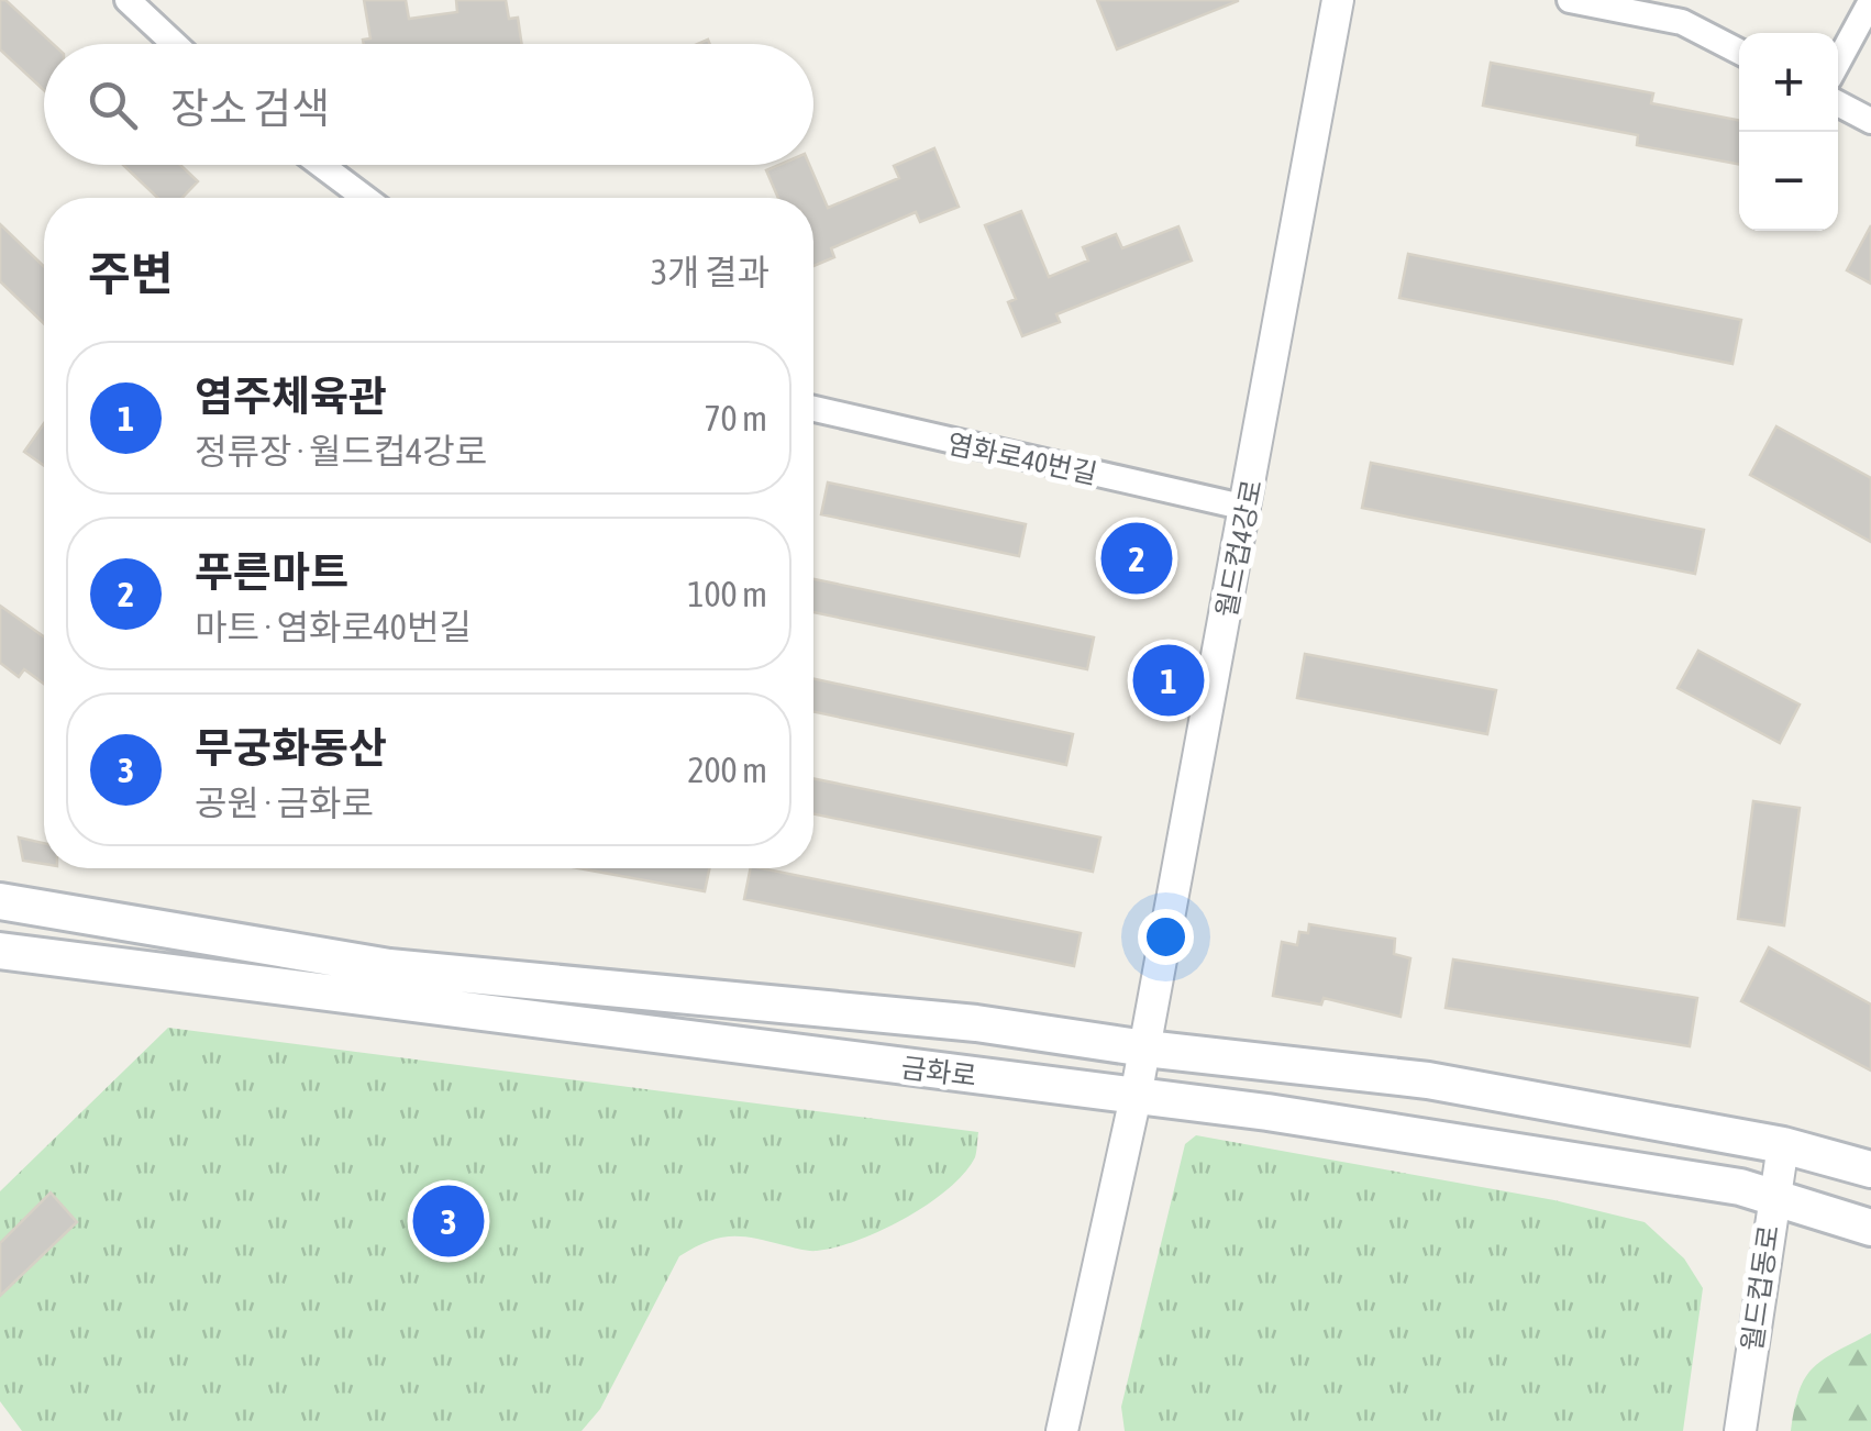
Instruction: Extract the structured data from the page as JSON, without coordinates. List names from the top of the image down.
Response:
{
  "streets": {
    "main road": ["금화로"],
    "street": ["염화로40번길", "월드컵4강로", "월드컵동로"]
  },
  "crossings": [
    ["염화로40번길", "월드컵4강로"],
    ["월드컵4강로", "금화로"],
    ["금화로", "월드컵동로"]
  ],
  "page": {
    "map_buttons": ["+", "−"],
    "search": "장소 검색",
    "heading": ["주변", "3개 결과"],
    "list": [
      {
        "mark": "1",
        "name": "염주체육관",
        "note": "정류장 · 월드컵4강로",
        "value": "70 m"
      },
      {
        "mark": "2",
        "name": "푸른마트",
        "note": "마트 · 염화로40번길",
        "value": "100 m"
      },
      {
        "mark": "3",
        "name": "무궁화동산",
        "note": "공원 · 금화로",
        "value": "200 m"
      }
    ],
    "pins": ["2", "1", "3"]
  }
}
